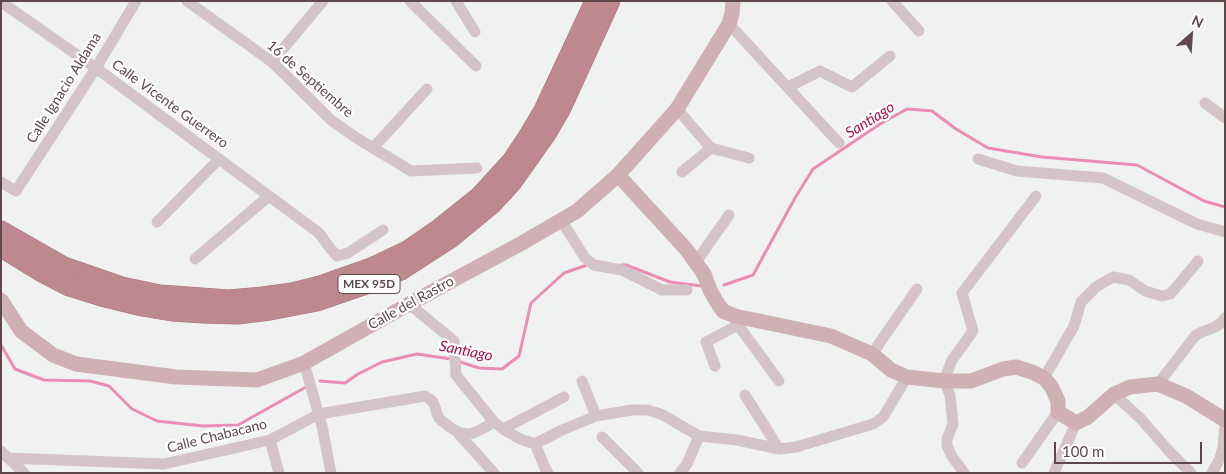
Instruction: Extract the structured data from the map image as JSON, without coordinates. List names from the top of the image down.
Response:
{
  "streets": {
    "highway": ["MEX 95D"],
    "main road": ["Calle del Rastro"],
    "street": [
      "16 de Septiembre",
      "Calle Ignacio Aldama",
      "Calle Vicente Guerrero",
      "Calle Chabacano"
    ]
  },
  "crossings": [
    ["Calle Ignacio Aldama", "Calle Vicente Guerrero"]
  ],
  "water": ["Santiago"],
  "scale_bar": "100 m",
  "north": "top right"
}
